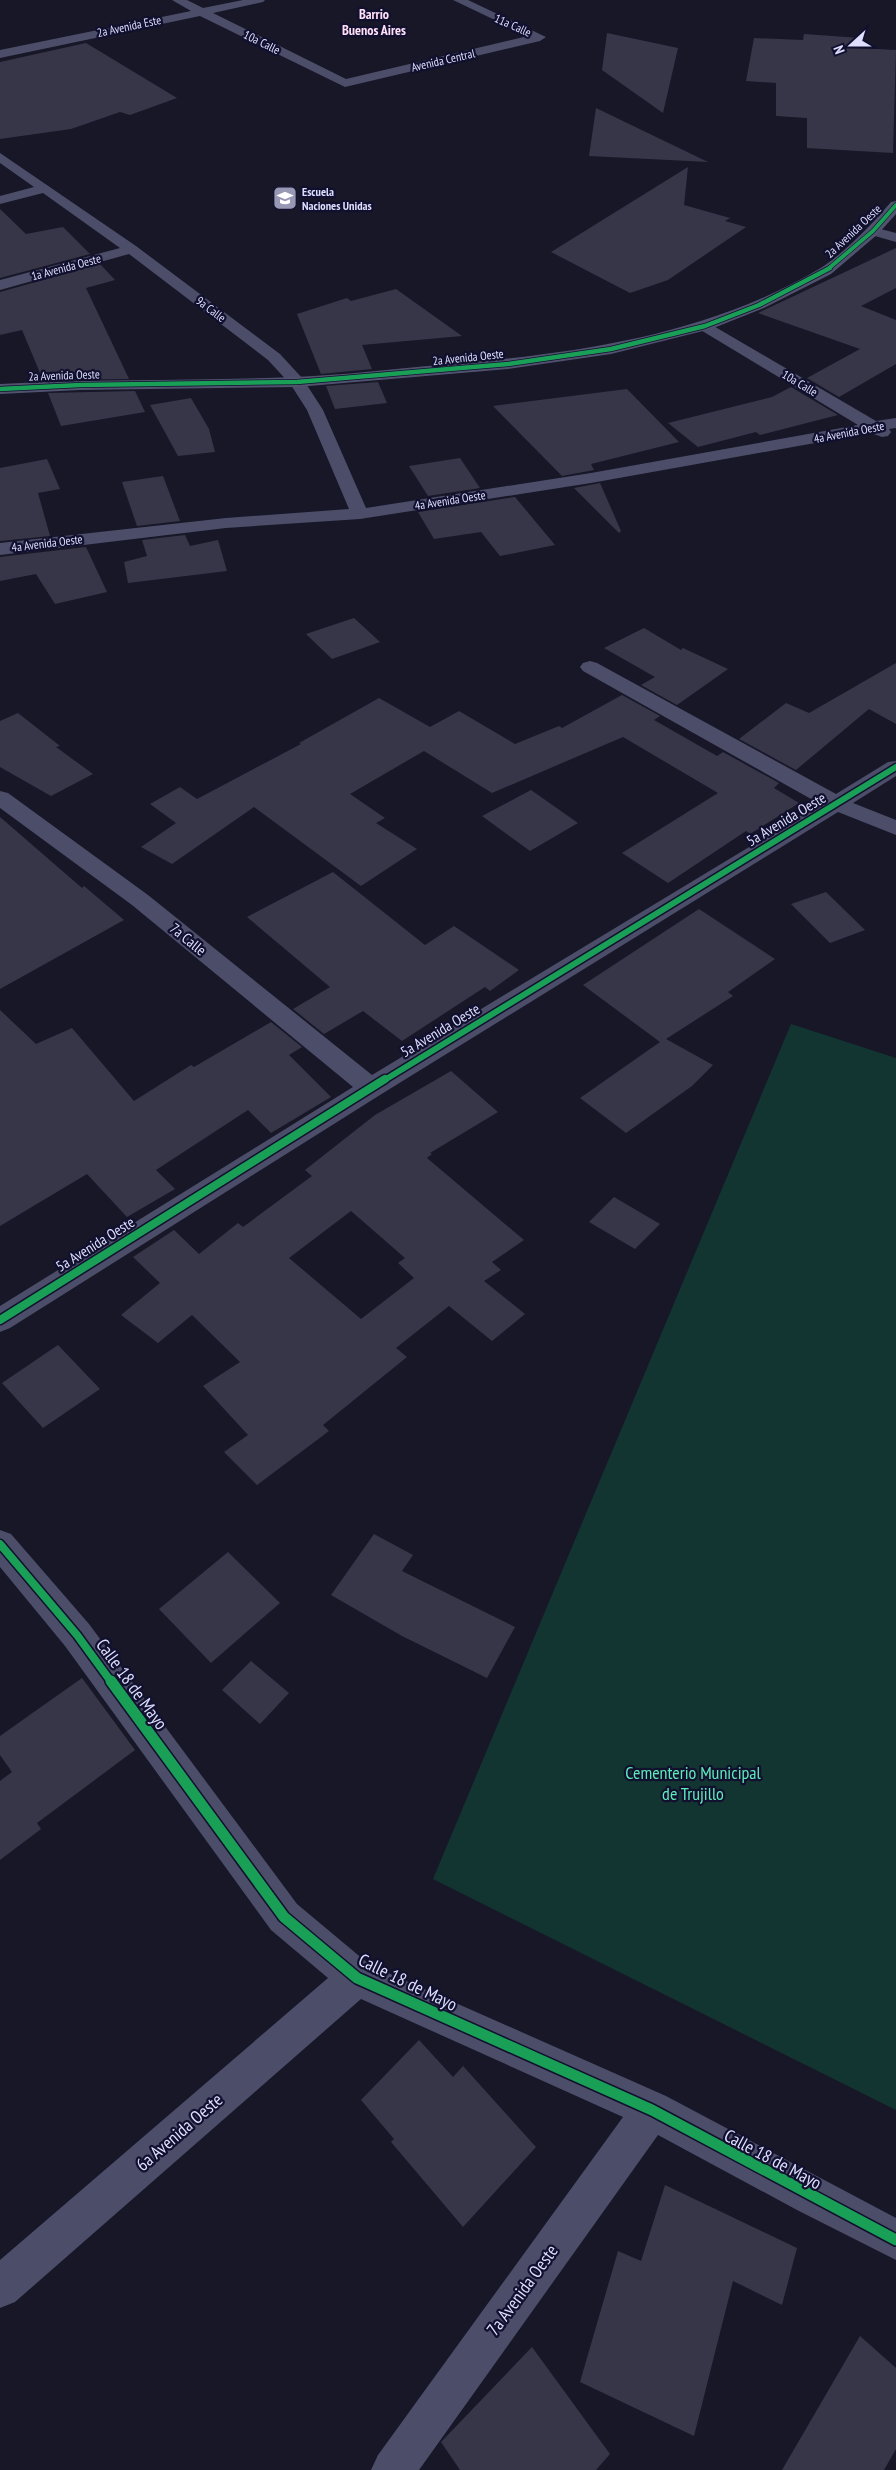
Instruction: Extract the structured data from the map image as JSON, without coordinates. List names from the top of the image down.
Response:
{
  "streets": {
    "street": [
      "11a Calle",
      "2a Avenida Este",
      "10a Calle",
      "Avenida Central",
      "2a Avenida Oeste",
      "1a Avenida Oeste",
      "9a Calle",
      "4a Avenida Oeste",
      "5a Avenida Oeste",
      "7a Calle",
      "Calle 18 de Mayo",
      "6a Avenida Oeste",
      "7a Avenida Oeste"
    ]
  },
  "crossings": [
    ["11a Calle", "Avenida Central"],
    ["2a Avenida Este", "10a Calle"],
    ["10a Calle", "Avenida Central"],
    ["10a Calle", "2a Avenida Oeste"],
    ["10a Calle", "4a Avenida Oeste"],
    ["2a Avenida Oeste", "9a Calle"],
    ["1a Avenida Oeste", "9a Calle"],
    ["9a Calle", "4a Avenida Oeste"],
    ["5a Avenida Oeste", "7a Calle"],
    ["Calle 18 de Mayo", "6a Avenida Oeste"],
    ["Calle 18 de Mayo", "7a Avenida Oeste"]
  ],
  "districts": ["Barrio Buenos Aires"],
  "parks": ["Cementerio Municipal de Trujillo"],
  "places": {
    "school or university": ["Escuela Naciones Unidas"]
  },
  "north": "left"
}
